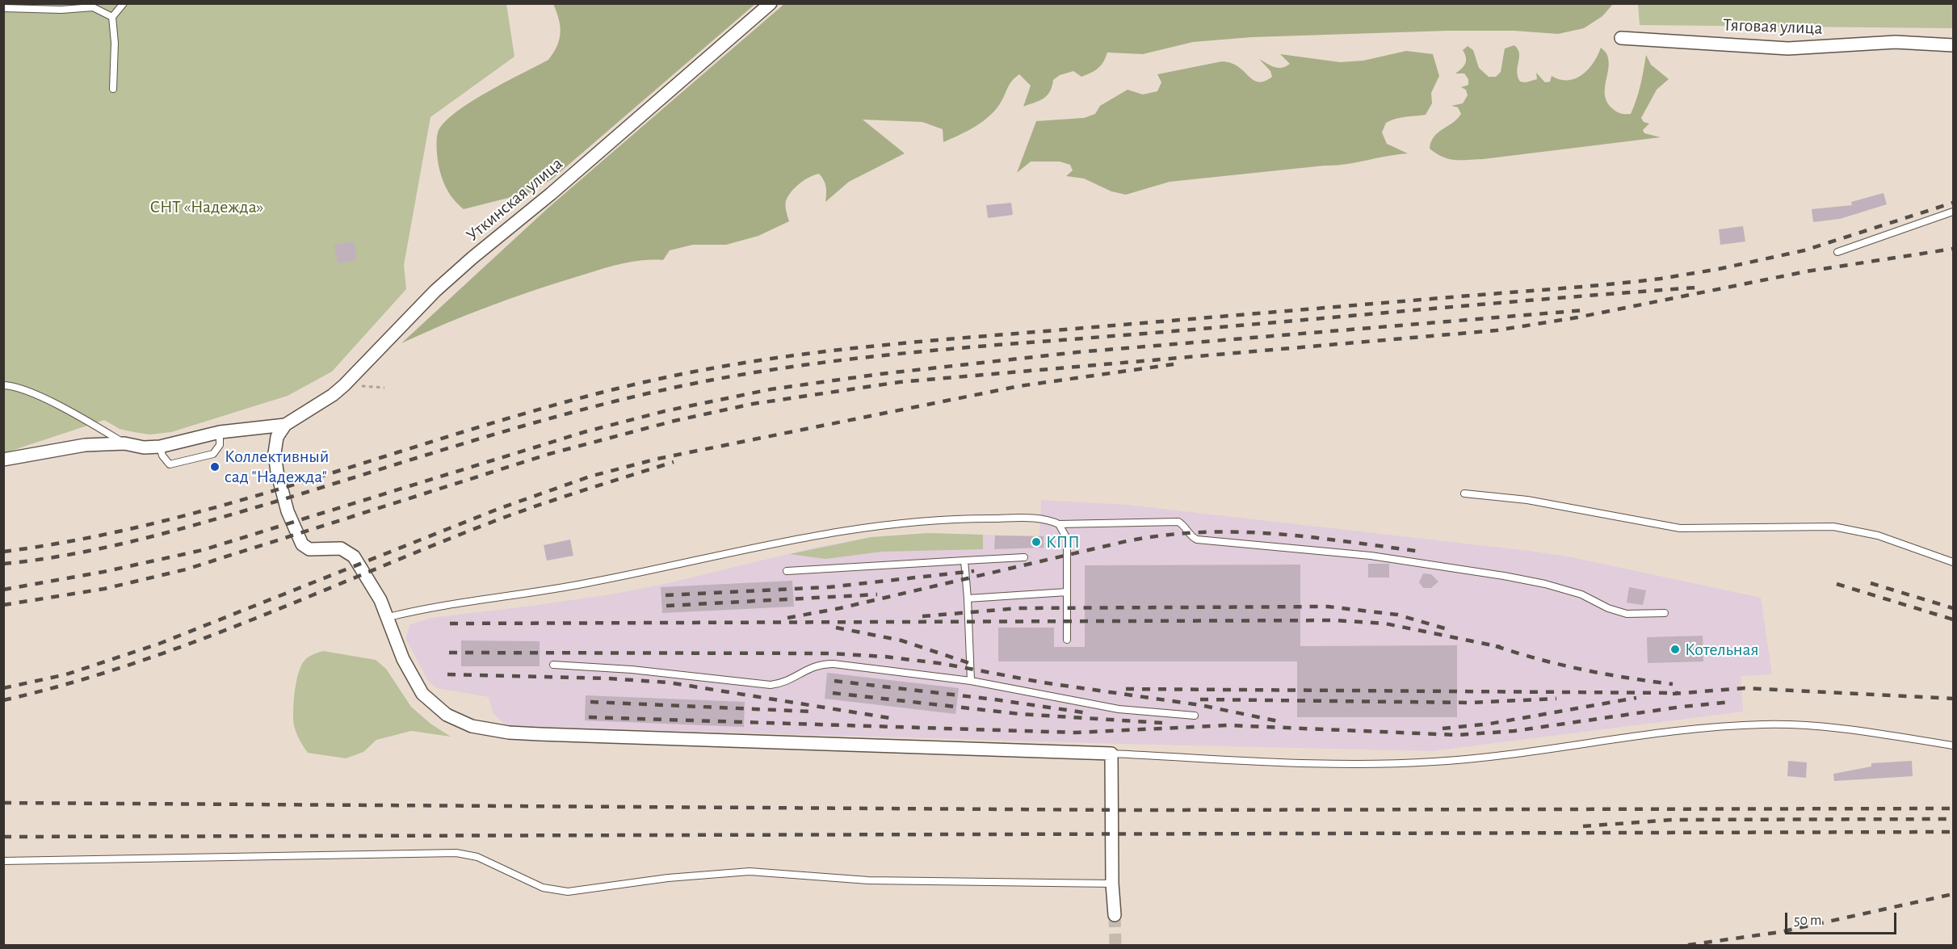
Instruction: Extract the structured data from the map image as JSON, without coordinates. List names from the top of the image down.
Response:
{
  "streets": {
    "street": ["Тяговая улица", "Уткинская улица"]
  },
  "parks": ["СНТ «Надежда»"],
  "places": ["Коллективный сад \"Надежда\"", "КПП", "Котельная"],
  "scale_bar": "50 m"
}
